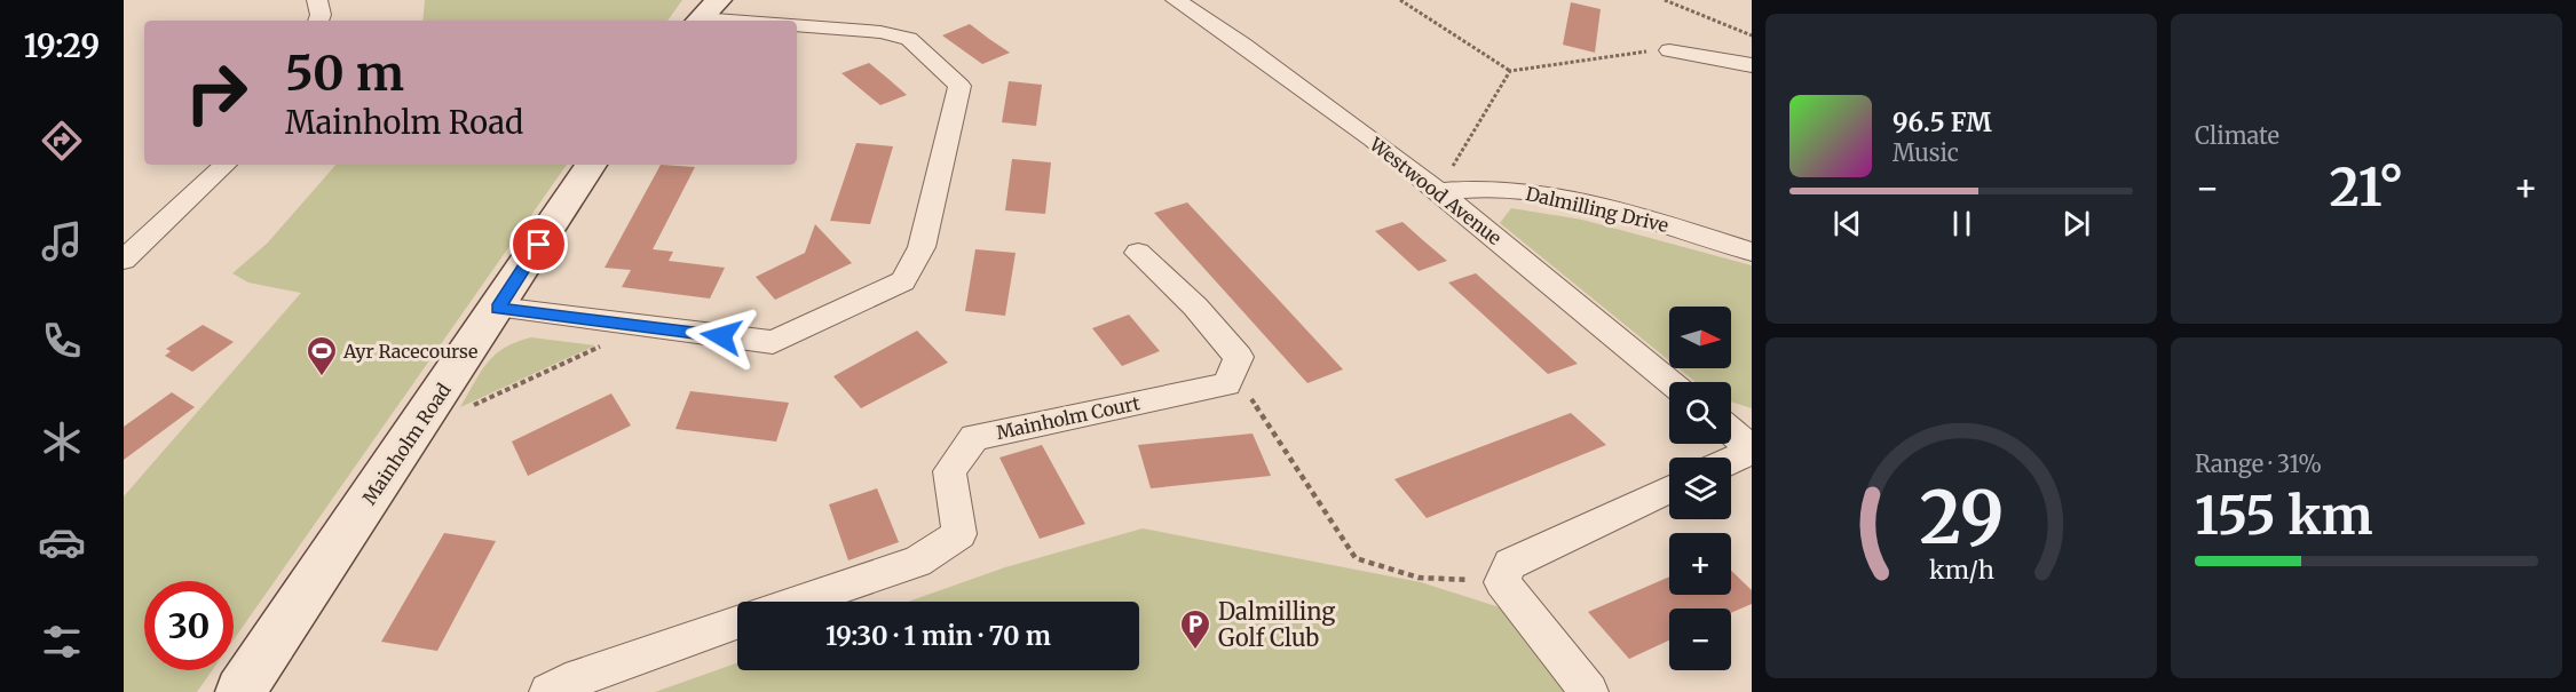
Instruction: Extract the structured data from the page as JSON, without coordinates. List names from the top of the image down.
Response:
{
  "streets": {
    "street": [
      "Westwood Avenue",
      "Dalmilling Drive",
      "Mainholm Court",
      "Mainholm Road"
    ]
  },
  "crossings": [
    ["Westwood Avenue", "Dalmilling Drive"]
  ],
  "places": {
    "sports": ["Ayr Racecourse"],
    "parking": ["Dalmilling Golf Club"]
  },
  "north": "right",
  "page": {
    "tabs": "19:29",
    "tile": [
      "Climate",
      ["Range · 31%", "155 km"]
    ],
    "turn": ["50 m", "Mainholm Road"],
    "song": ["96.5 FM", "Music"],
    "heat": ["−", "21°", "+"],
    "map_buttons": ["+", "−"],
    "limit": "30",
    "trip": "19:30 · 1 min · 70 m",
    "gauge": ["29", "km/h"]
  }
}
